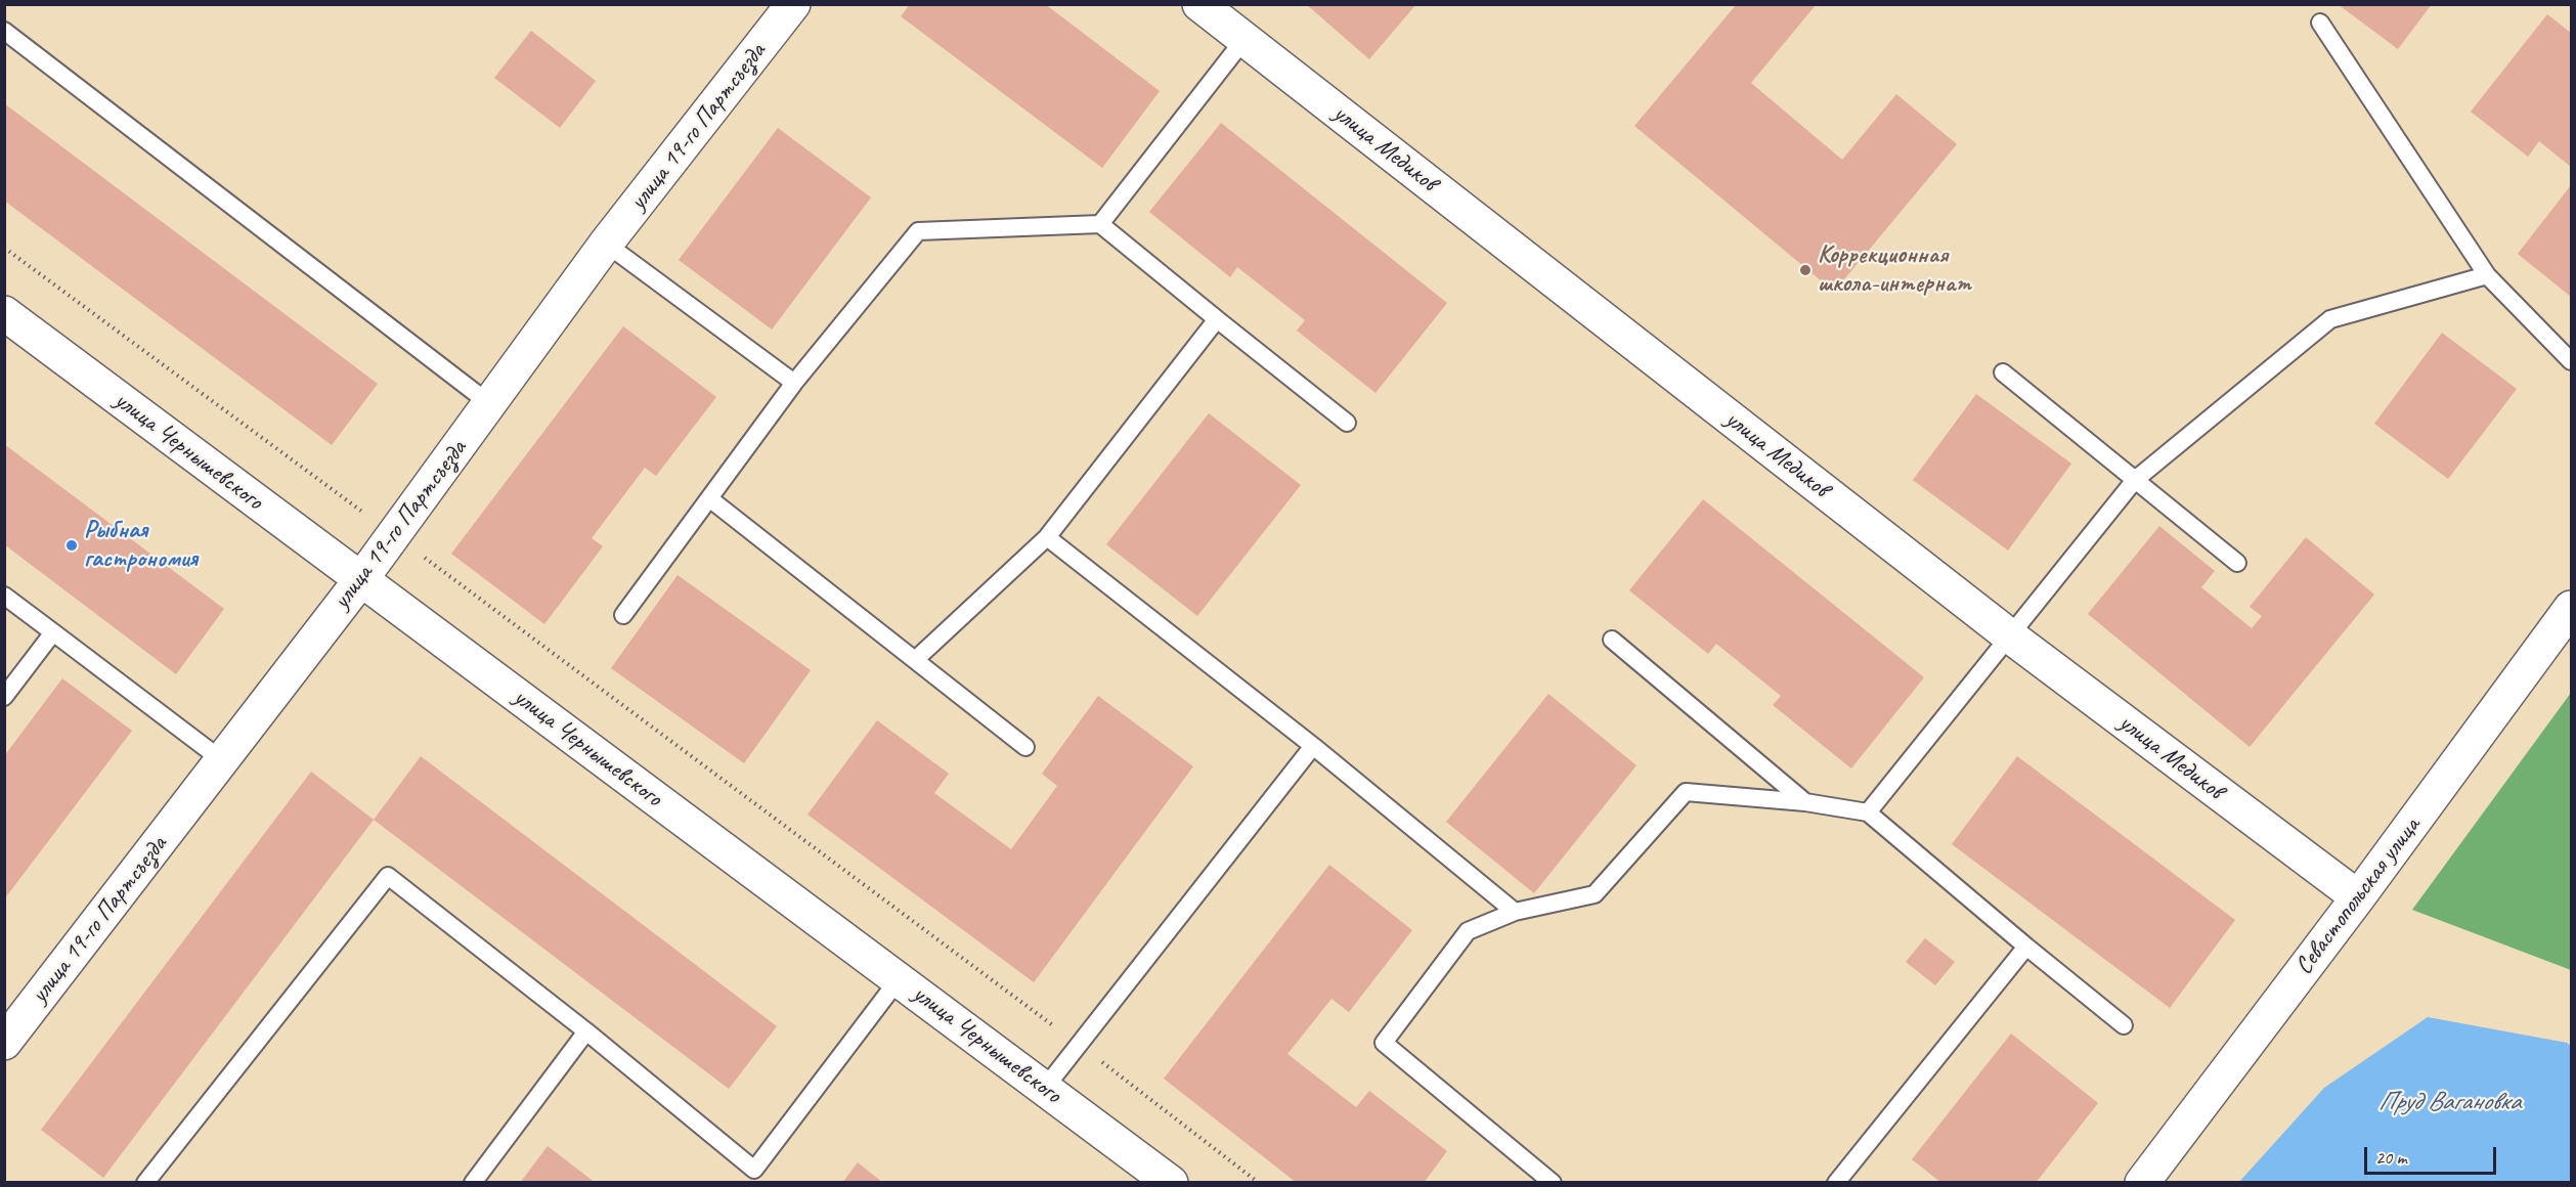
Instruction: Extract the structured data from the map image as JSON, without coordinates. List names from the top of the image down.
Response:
{
  "streets": {
    "street": [
      "улица 19-го Партсъезда",
      "улица Медиков",
      "улица Чернышевского",
      "Севастопольская улица"
    ]
  },
  "crossings": [
    ["улица 19-го Партсъезда", "улица Чернышевского"],
    ["улица Медиков", "Севастопольская улица"]
  ],
  "water": ["Пруд Вагановка"],
  "places": ["Коррекционная школа-интернат", "Рыбная гастрономия"],
  "scale_bar": "20 m"
}
